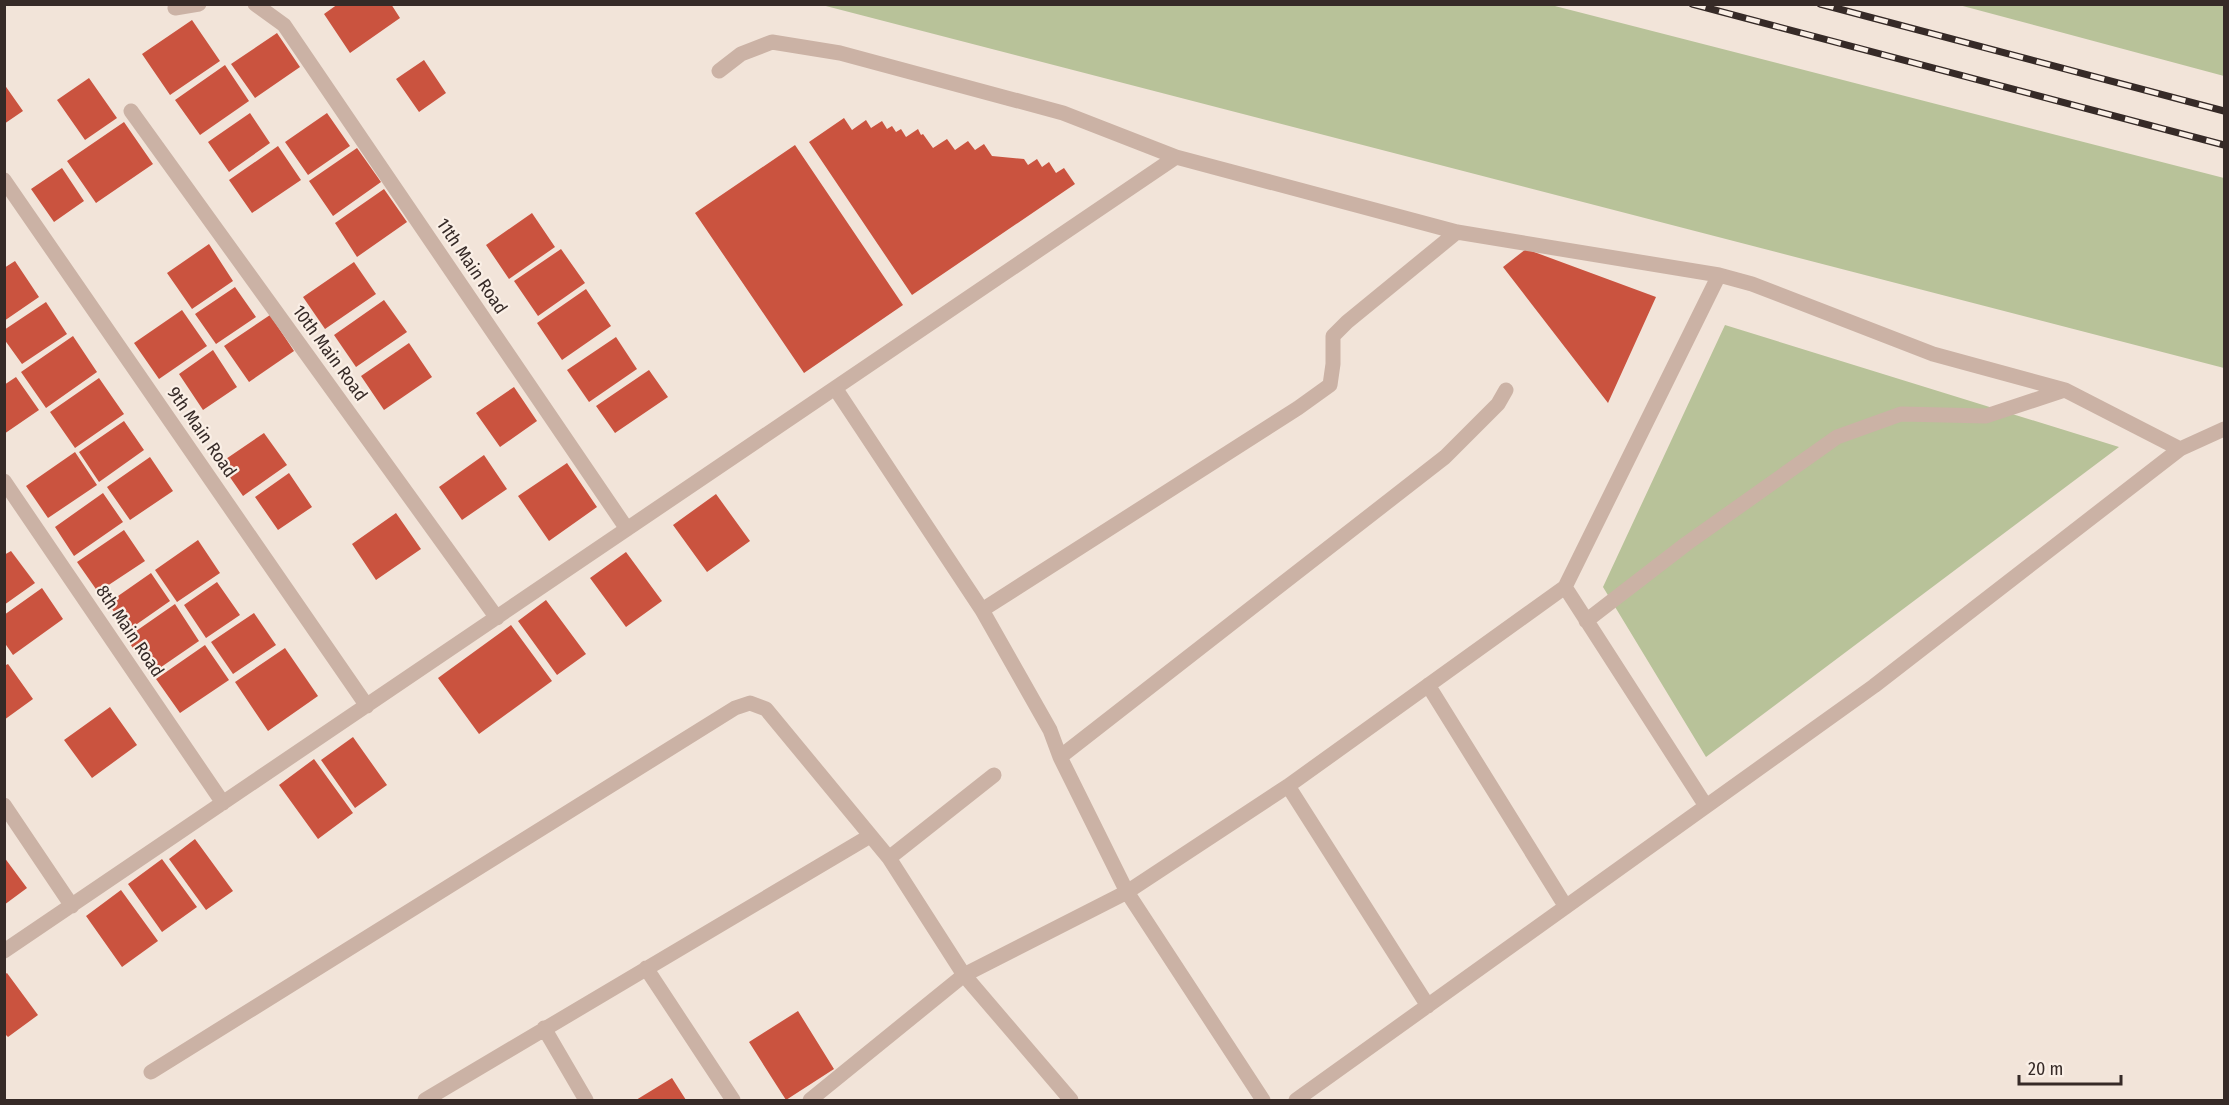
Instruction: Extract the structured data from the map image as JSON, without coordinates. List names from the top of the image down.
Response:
{
  "streets": {
    "street": [
      "11th Main Road",
      "10th Main Road",
      "9th Main Road",
      "8th Main Road"
    ]
  },
  "scale_bar": "20 m"
}
